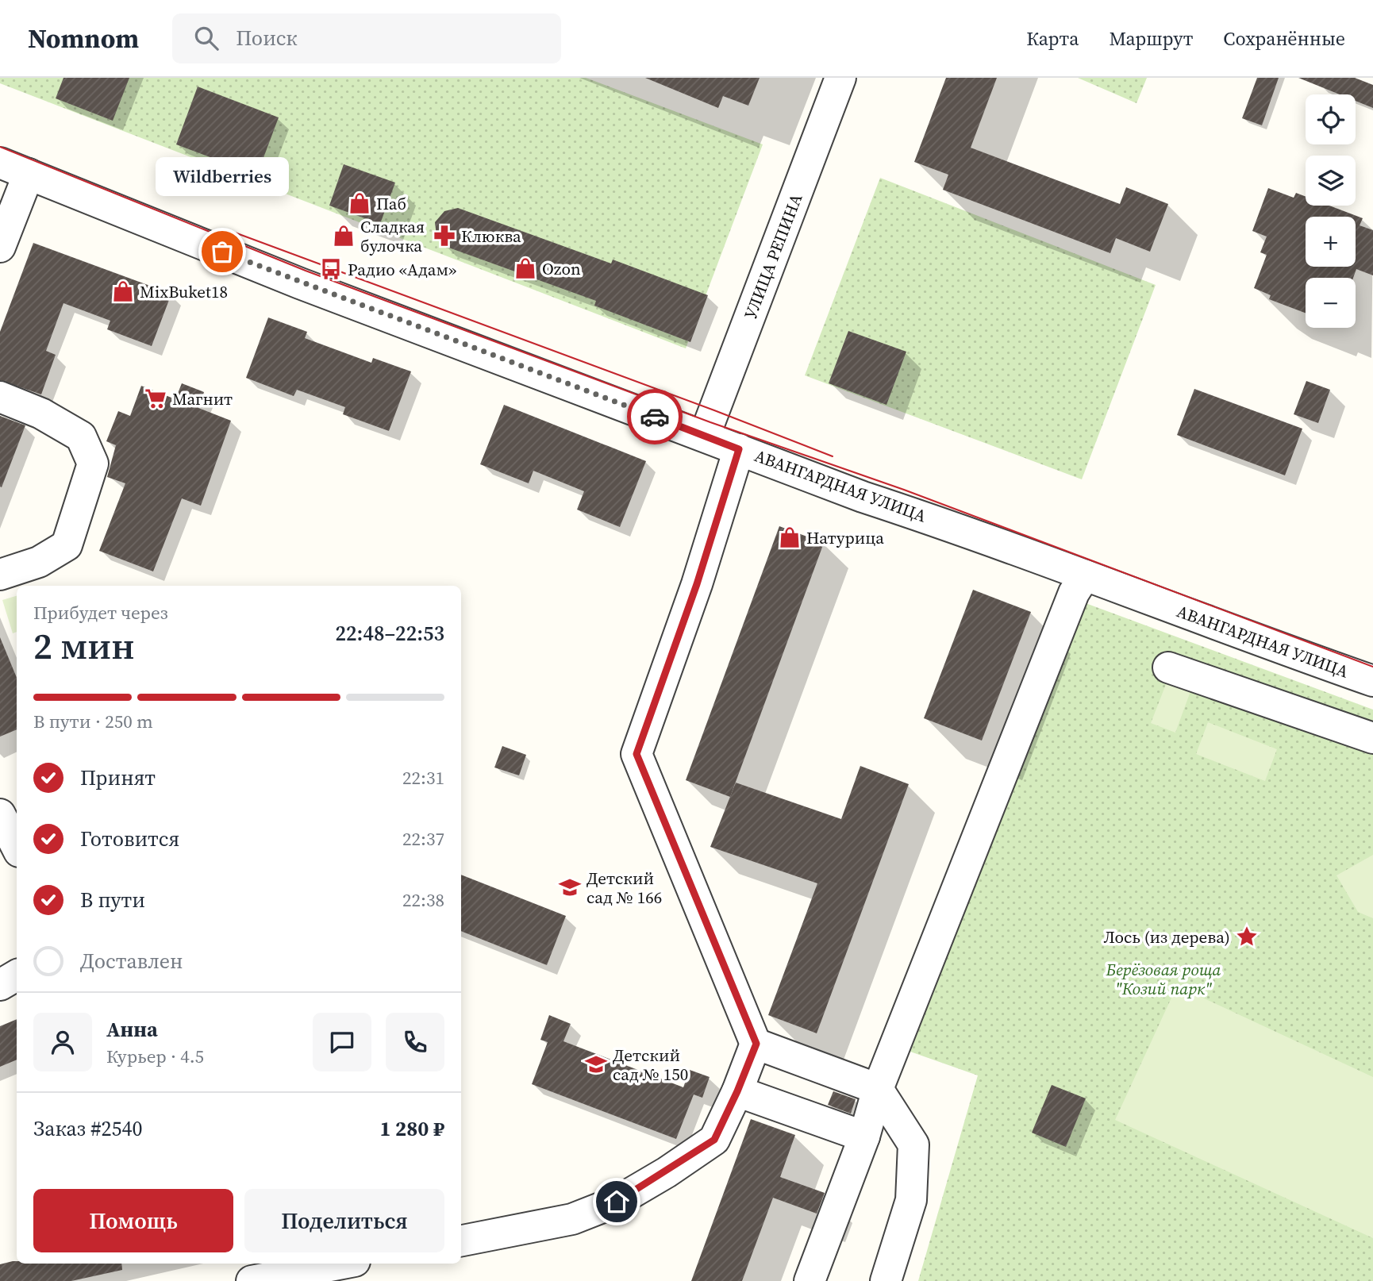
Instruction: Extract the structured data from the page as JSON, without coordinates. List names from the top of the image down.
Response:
{
  "streets": {
    "street": ["УЛИЦА РЕПИНА", "АВАНГАРДНАЯ УЛИЦА"]
  },
  "crossings": [
    ["УЛИЦА РЕПИНА", "АВАНГАРДНАЯ УЛИЦА"]
  ],
  "parks": ["Берёзовая роща \"Козий парк\""],
  "places": {
    "shop": [
      "Паб",
      "Сладкая булочка",
      "Ozon",
      "MixBuket18",
      "Натурица"
    ],
    "pharmacy": ["Клюква"],
    "other": ["Wildberries"],
    "bus stop": ["Радио «Адам»"],
    "supermarket": ["Магнит"],
    "school or university": ["Детский сад № 166", "Детский сад № 150"],
    "place": ["Лось (из дерева)"]
  },
  "page": {
    "header": "Nomnom",
    "search": "Поиск",
    "nav": ["Карта", "Маршрут", "Сохранённые"],
    "map_buttons": ["+", "−"],
    "bubble": "Wildberries",
    "heading": ["2 мин", "Прибудет через", "22:48–22:53"],
    "panel": [
      "Анна",
      "Курьер · 4.5",
      "Заказ #2540",
      "1 280 ₽"
    ],
    "bar": "В пути · 250 m",
    "list": [
      ["Принят", "22:31"],
      ["Готовится", "22:37"],
      ["В пути", "22:38"],
      "Доставлен"
    ],
    "buttons": ["Помощь", "Поделиться"]
  }
}
